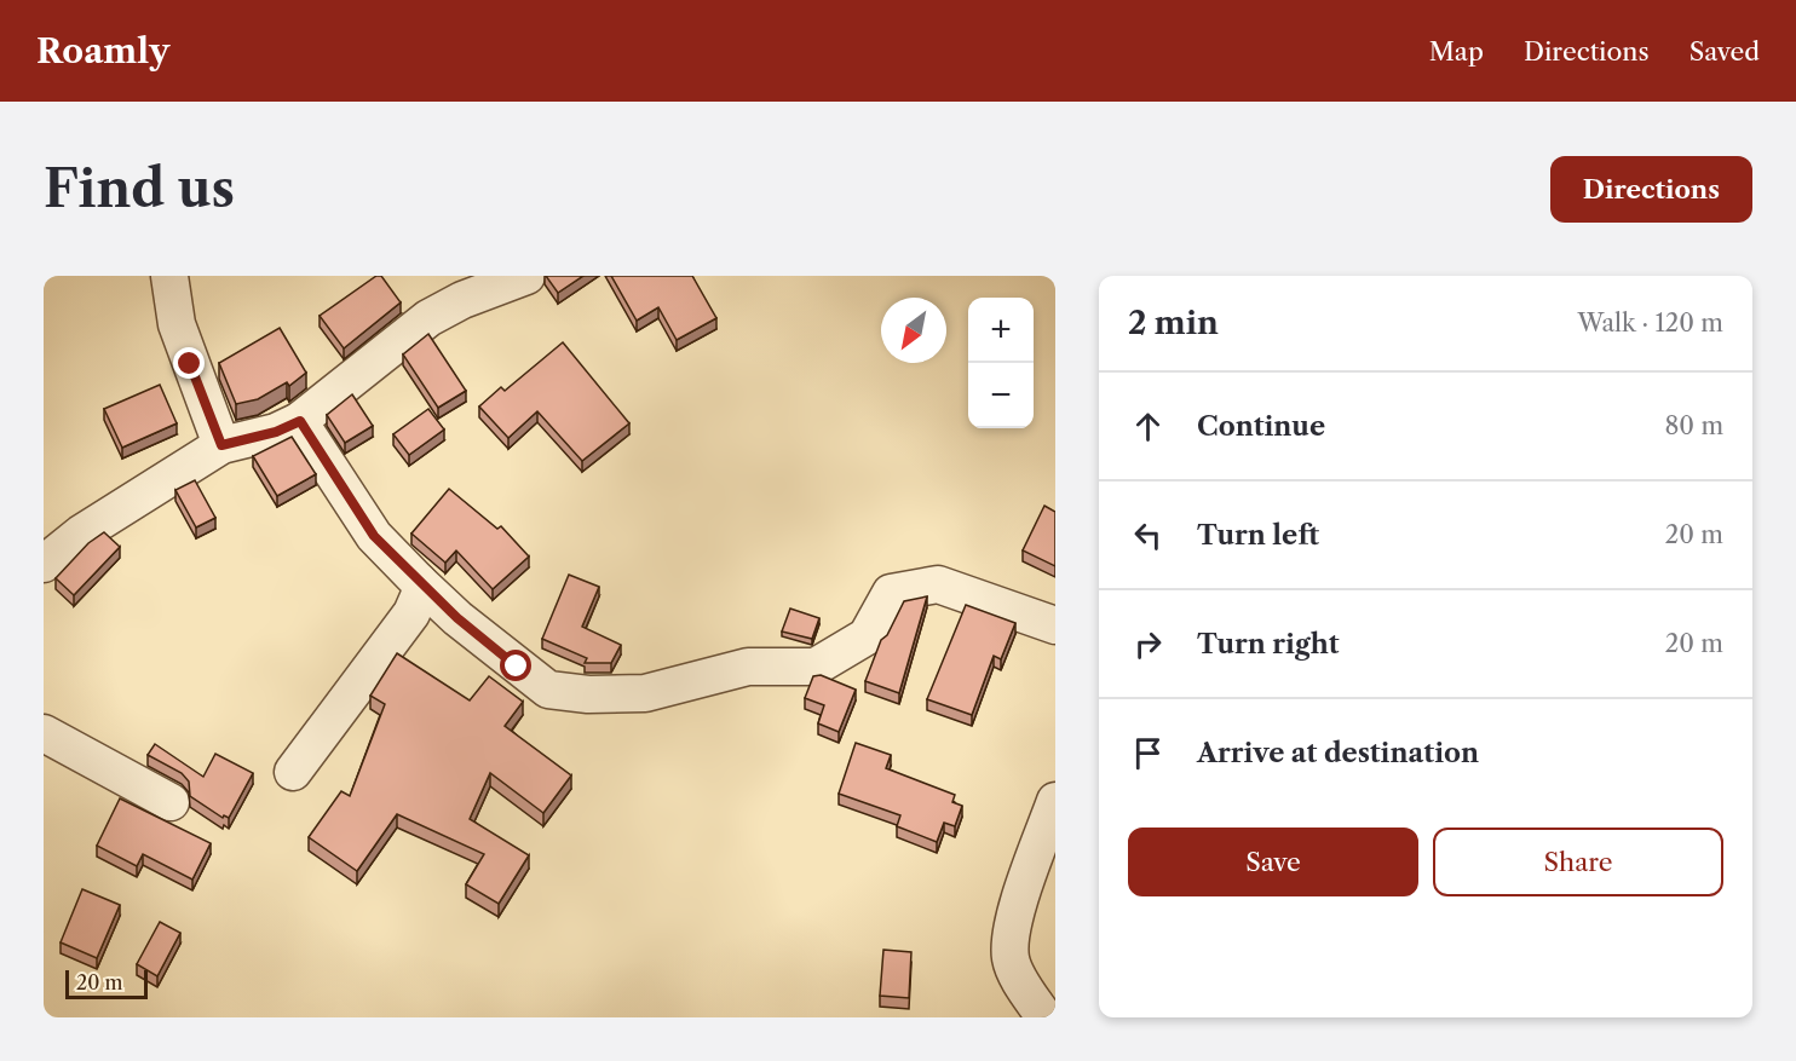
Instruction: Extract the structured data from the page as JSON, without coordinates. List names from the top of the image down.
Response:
{
  "scale_bar": "20 m",
  "north": "bottom left",
  "page": {
    "header": "Roamly",
    "nav": ["Map", "Directions", "Saved"],
    "buttons": [
      "Directions",
      ["Save", "Share"]
    ],
    "title": "Find us",
    "heading": ["2 min", "Walk · 120 m"],
    "map_buttons": ["+", "−"],
    "list": [
      ["Continue", "80 m"],
      ["Turn left", "20 m"],
      ["Turn right", "20 m"],
      "Arrive at destination"
    ],
    "scale": "20 m"
  }
}
